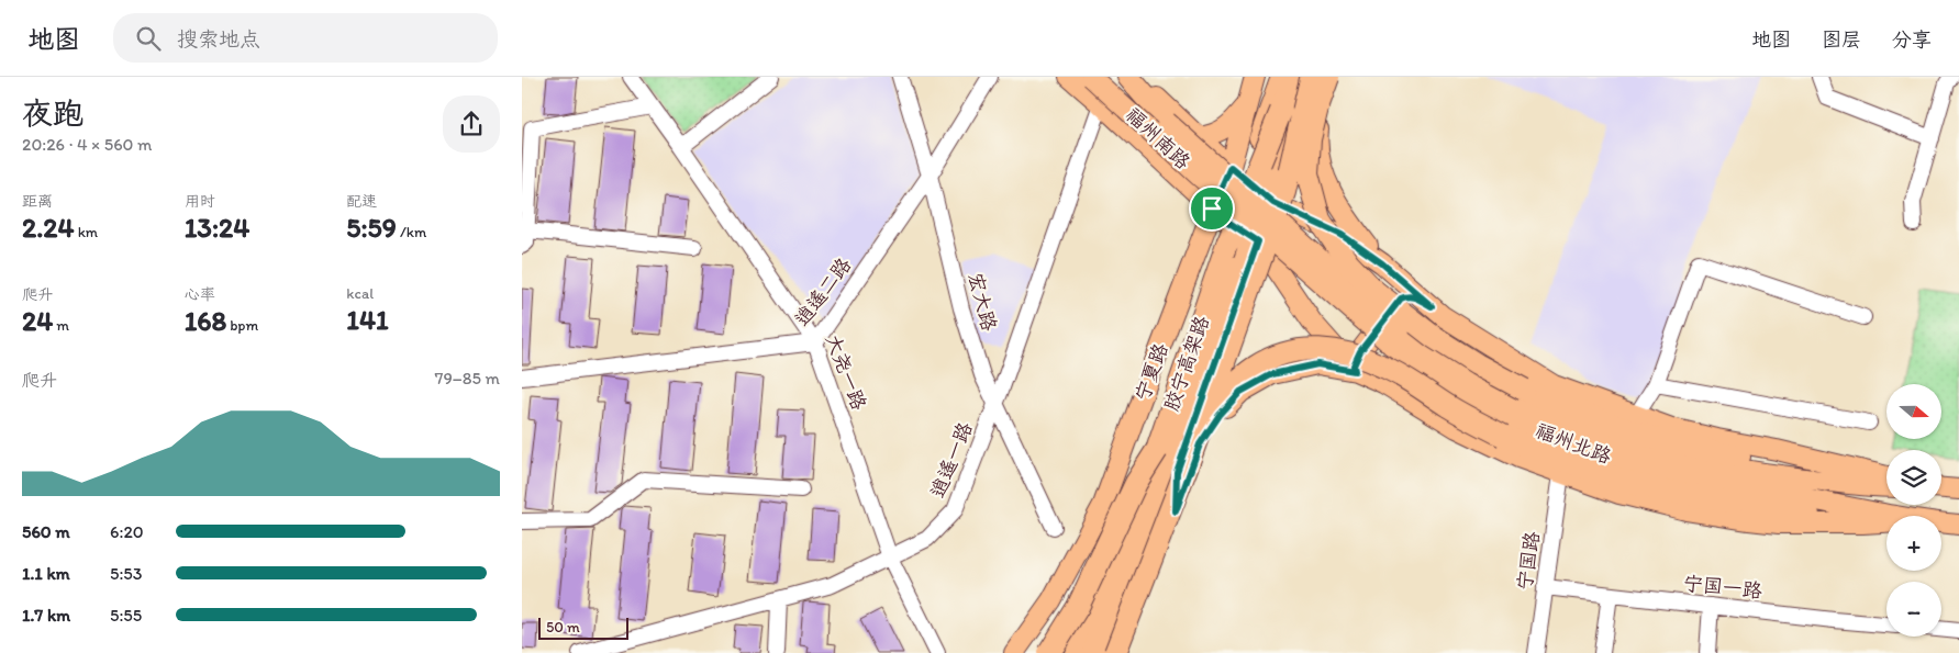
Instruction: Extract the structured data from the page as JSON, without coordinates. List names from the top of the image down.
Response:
{
  "streets": {
    "highway": ["胶宁高架路"],
    "main road": ["福州南路", "宁夏路", "福州北路"],
    "street": [
      "逍遥二路",
      "宏大路",
      "大尧一路",
      "逍遥一路",
      "宁国路",
      "宁国一路"
    ]
  },
  "crossings": [
    ["福州南路", "福州北路"],
    ["逍遥二路", "宏大路"],
    ["逍遥二路", "大尧一路"],
    ["宏大路", "逍遥一路"],
    ["大尧一路", "逍遥一路"],
    ["宁国路", "宁国一路"]
  ],
  "scale_bar": "50 m",
  "north": "right",
  "page": {
    "header": "地图",
    "search": "搜索地点",
    "nav": ["地图", "图层", "分享"],
    "heading": ["夜跑", "20:26 · 4 × 560 m"],
    "stats": [
      ["距离", "2.24 km"],
      ["用时", "13:24"],
      ["配速", "5:59 /km"],
      ["爬升", "24 m"],
      ["心率", "168 bpm"],
      ["kcal", "141"]
    ],
    "chart": ["爬升", "79–85 m"],
    "map_buttons": ["+", "−"],
    "list": [
      {
        "name": "560 m",
        "note": "6:20"
      },
      {
        "name": "1.1 km",
        "note": "5:53"
      },
      {
        "name": "1.7 km",
        "note": "5:55"
      }
    ],
    "scale": "50 m"
  }
}
